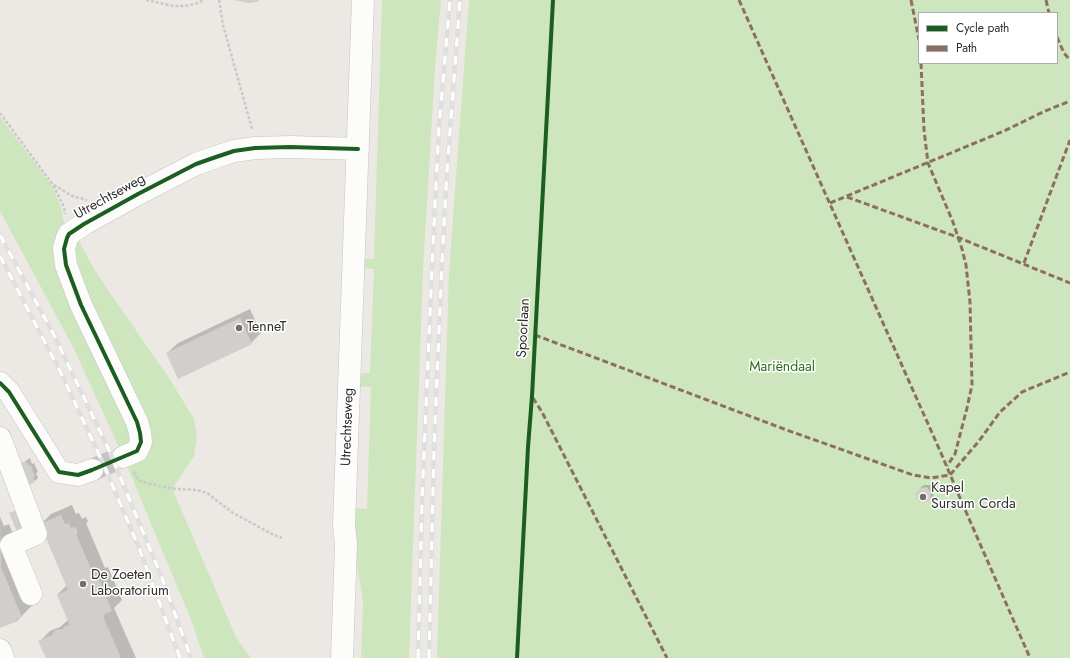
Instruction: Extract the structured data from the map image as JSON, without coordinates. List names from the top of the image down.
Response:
{
  "streets": {
    "street": ["Utrechtseweg"],
    "cycle path": ["Spoorlaan"]
  },
  "parks": ["Mariëndaal"],
  "places": ["TenneT", "Kapel Sursum Corda", "De Zoeten Laboratorium"],
  "legend": ["Cycle path", "Path"]
}
